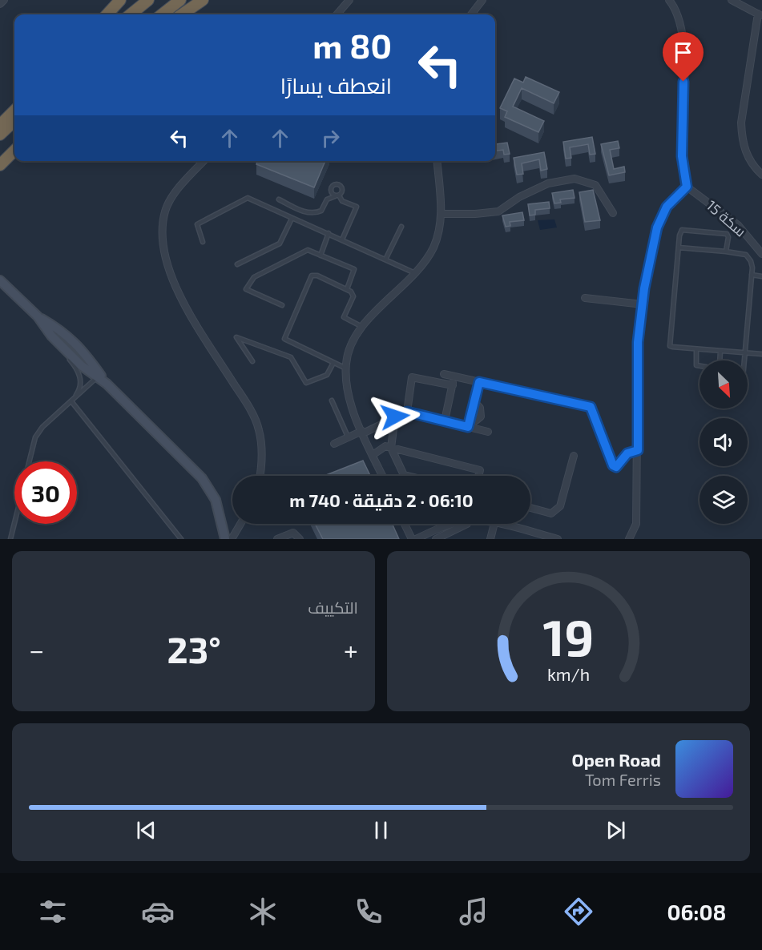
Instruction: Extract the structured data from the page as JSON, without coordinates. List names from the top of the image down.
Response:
{
  "streets": {
    "street": ["سكة 15"]
  },
  "north": "bottom right",
  "page": {
    "turn": ["80 m", "انعطف يسارًا"],
    "limit": "30",
    "trip": "06:10 · 2 دقيقة · 740 m",
    "tile": "التكييف",
    "heat": ["−", "23°", "+"],
    "song": ["Open Road", "Tom Ferris"],
    "tabs": "06:08",
    "gauge": ["19", "km/h"]
  }
}
